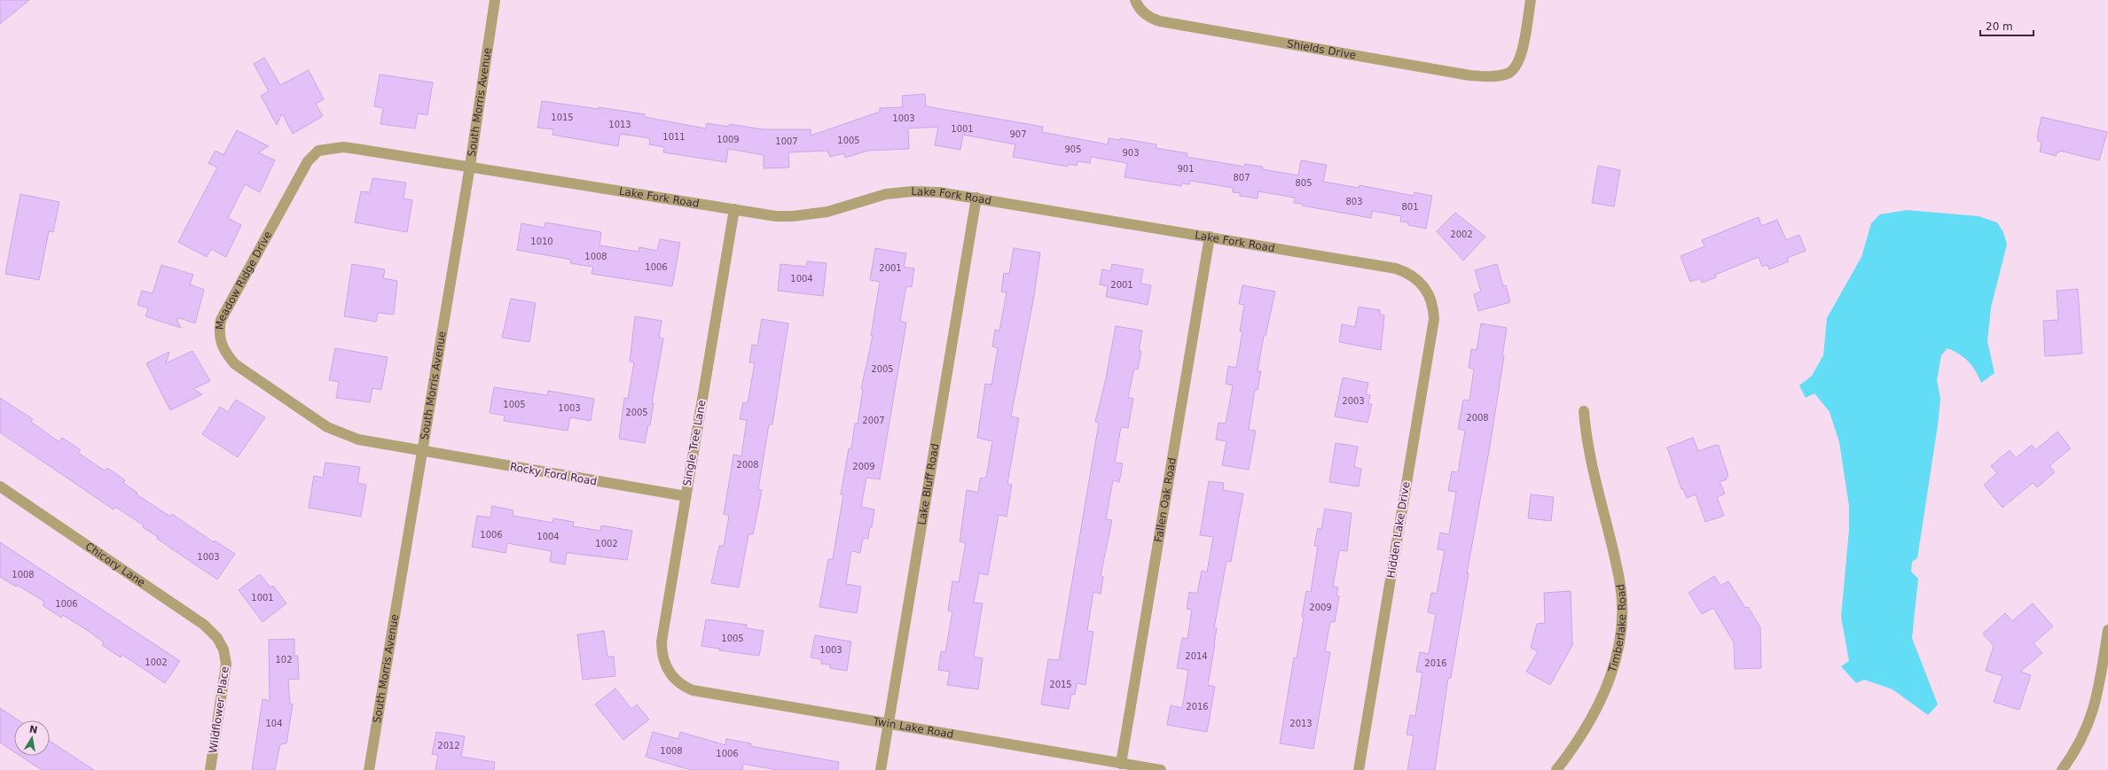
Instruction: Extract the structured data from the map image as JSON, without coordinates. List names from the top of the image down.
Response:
{
  "streets": {
    "street": [
      "Shields Drive",
      "South Morris Avenue",
      "Lake Fork Road",
      "Meadow Ridge Drive",
      "Single Tree Lane",
      "Rocky Ford Road",
      "Lake Bluff Road",
      "Fallen Oak Road",
      "Hidden Lake Drive",
      "Chicory Lane",
      "Timberlake Road",
      "Wildflower Place",
      "Twin Lake Road"
    ]
  },
  "crossings": [
    ["South Morris Avenue", "Lake Fork Road"],
    ["South Morris Avenue", "Meadow Ridge Drive"],
    ["South Morris Avenue", "Rocky Ford Road"],
    ["Lake Fork Road", "Meadow Ridge Drive"],
    ["Lake Fork Road", "Single Tree Lane"],
    ["Lake Fork Road", "Lake Bluff Road"],
    ["Lake Fork Road", "Fallen Oak Road"],
    ["Lake Fork Road", "Hidden Lake Drive"],
    ["Meadow Ridge Drive", "Rocky Ford Road"],
    ["Single Tree Lane", "Rocky Ford Road"],
    ["Single Tree Lane", "Twin Lake Road"],
    ["Lake Bluff Road", "Twin Lake Road"],
    ["Fallen Oak Road", "Twin Lake Road"],
    ["Chicory Lane", "Wildflower Place"]
  ],
  "house_numbers": [
    "1015",
    "1003",
    "1013",
    "1001",
    "907",
    "1011",
    "1009",
    "1005",
    "1007",
    "905",
    "903",
    "901",
    "807",
    "805",
    "803",
    "801",
    "2002",
    "1010",
    "1008",
    "1006",
    "2001",
    "1004",
    "2001",
    "2005",
    "2003",
    "1005",
    "1003",
    "2005",
    "2008",
    "2007",
    "2008",
    "2009",
    "1006",
    "1004",
    "1002",
    "1003",
    "1008",
    "1001",
    "1006",
    "2009",
    "1005",
    "1003",
    "2014",
    "102",
    "1002",
    "2016",
    "2015",
    "2016",
    "104",
    "2013",
    "2012",
    "1008",
    "1006"
  ],
  "scale_bar": "20 m",
  "north": "top"
}
